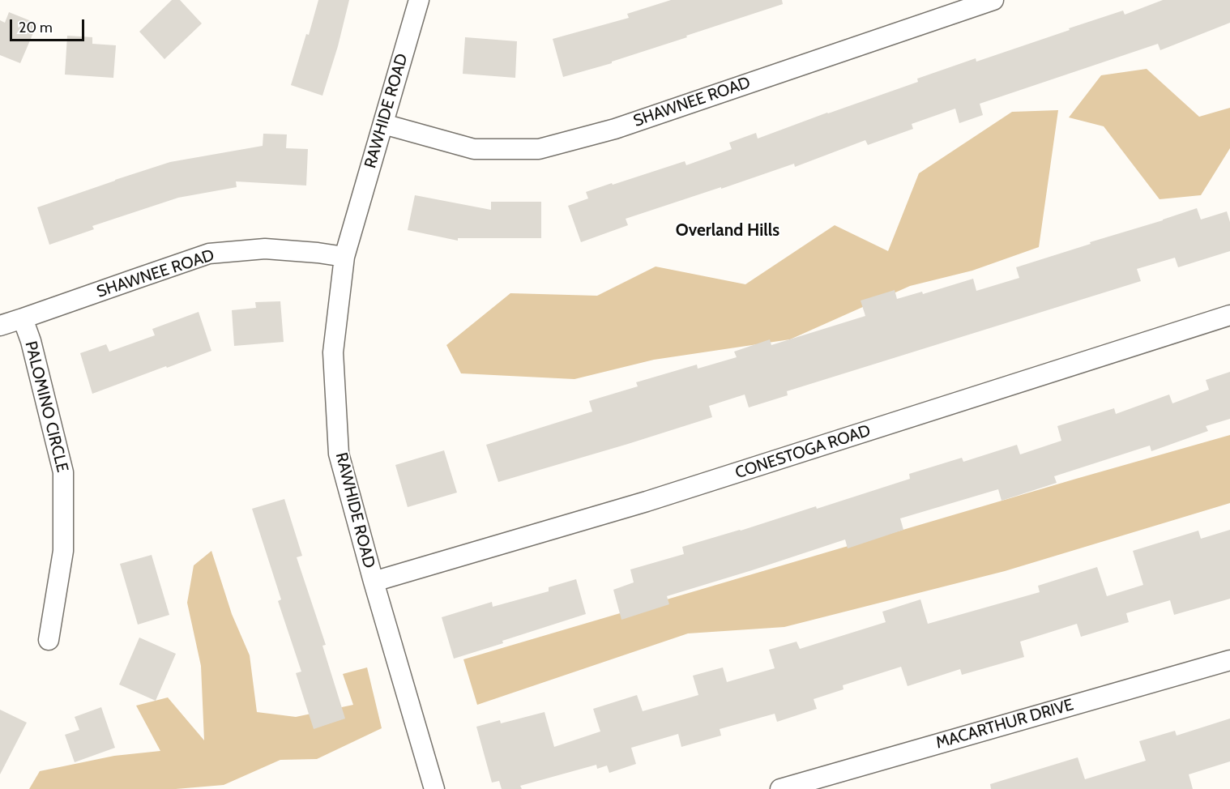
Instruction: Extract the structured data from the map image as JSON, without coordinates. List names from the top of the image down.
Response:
{
  "streets": {
    "street": [
      "SHAWNEE ROAD",
      "RAWHIDE ROAD",
      "PALOMINO CIRCLE",
      "CONESTOGA ROAD",
      "MACARTHUR DRIVE"
    ]
  },
  "crossings": [
    ["SHAWNEE ROAD", "RAWHIDE ROAD"],
    ["SHAWNEE ROAD", "PALOMINO CIRCLE"],
    ["RAWHIDE ROAD", "CONESTOGA ROAD"]
  ],
  "districts": ["Overland Hills"],
  "scale_bar": "20 m"
}
